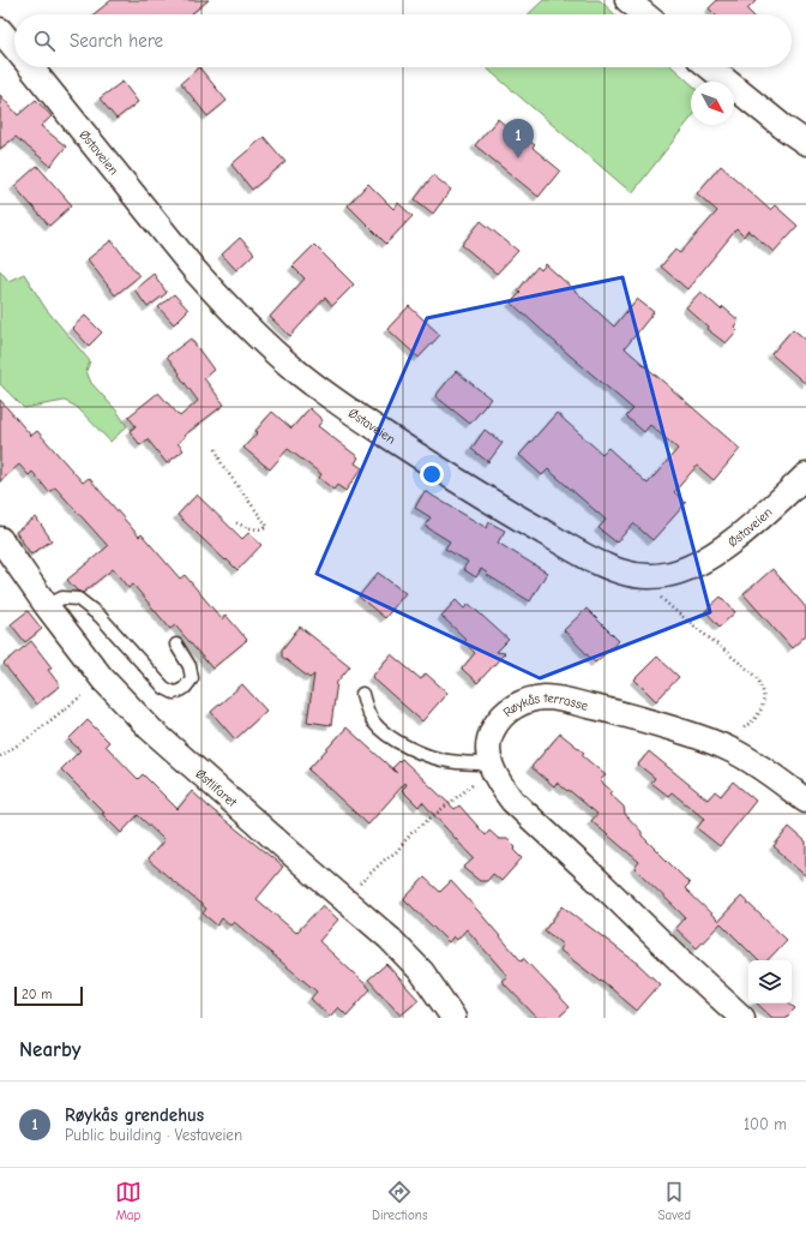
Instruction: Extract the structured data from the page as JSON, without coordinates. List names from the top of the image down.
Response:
{
  "streets": {
    "street": ["Østaveien", "Røykås terrasse", "Østlifaret"]
  },
  "scale_bar": "20 m",
  "north": "bottom right",
  "page": {
    "search": "Search here",
    "pins": "1",
    "scale": "20 m",
    "heading": "Nearby",
    "list": [
      {
        "mark": "1",
        "name": "Røykås grendehus",
        "note": "Public building · Vestaveien",
        "value": "100 m"
      }
    ],
    "nav": ["Map", "Directions", "Saved"]
  }
}
